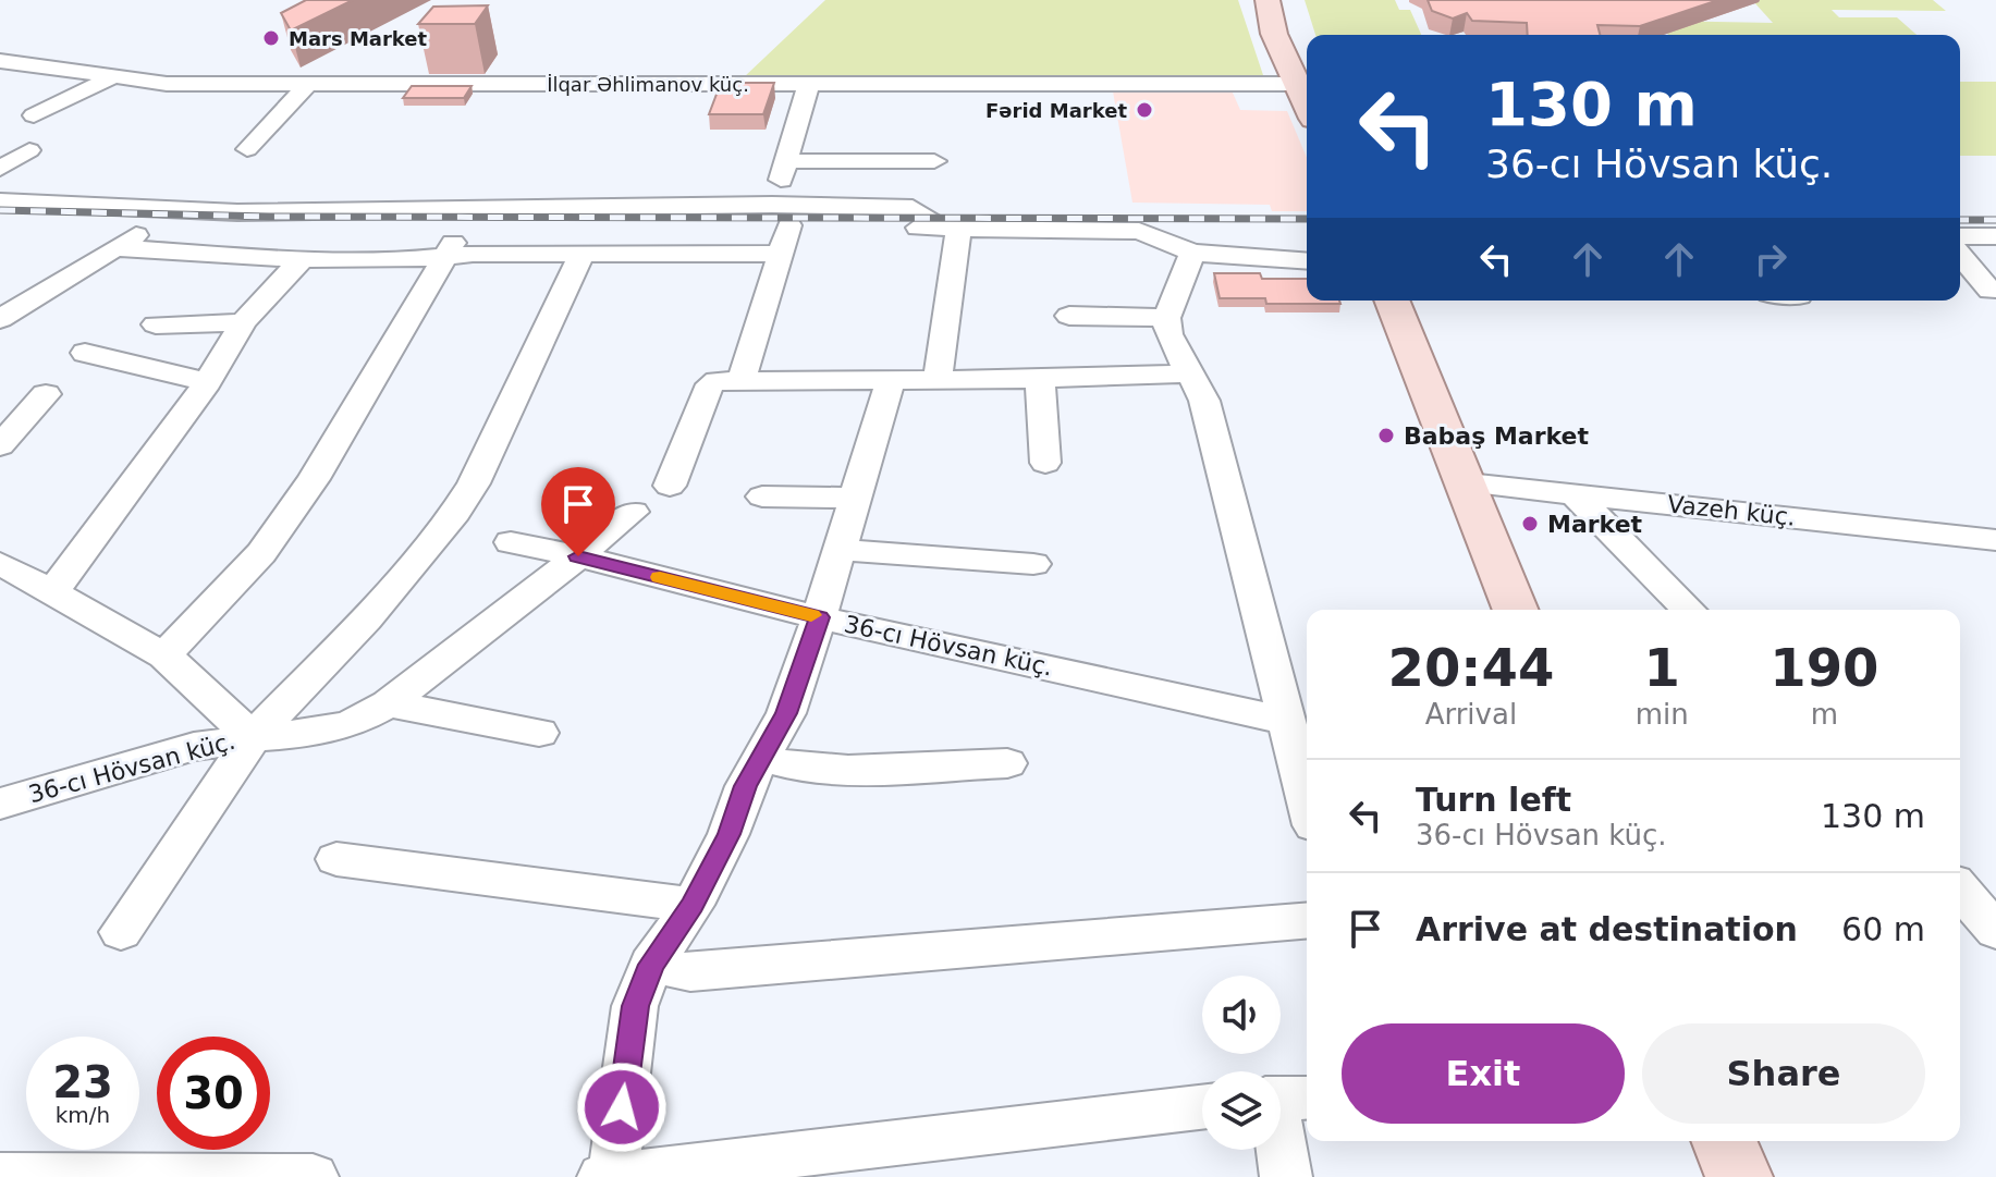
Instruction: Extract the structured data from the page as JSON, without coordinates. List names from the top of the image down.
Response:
{
  "streets": {
    "street": ["İlqar Əhlimanov küç.", "Vazeh küç.", "36-cı Hövsan küç."]
  },
  "places": [
    "Mars Market",
    "Fərid Market",
    "Babaş Market",
    "Market"
  ],
  "page": {
    "turn": ["130 m", "36-cı Hövsan küç."],
    "eta": [
      "20:44",
      "Arrival",
      "1",
      "min",
      "190",
      "m"
    ],
    "list": [
      {
        "name": "Turn left",
        "note": "36-cı Hövsan küç.",
        "value": "130 m"
      },
      {
        "name": "Arrive at destination",
        "value": "60 m"
      }
    ],
    "buttons": ["Exit", "Share"],
    "speed": "23 km/h",
    "limit": "30"
  }
}
